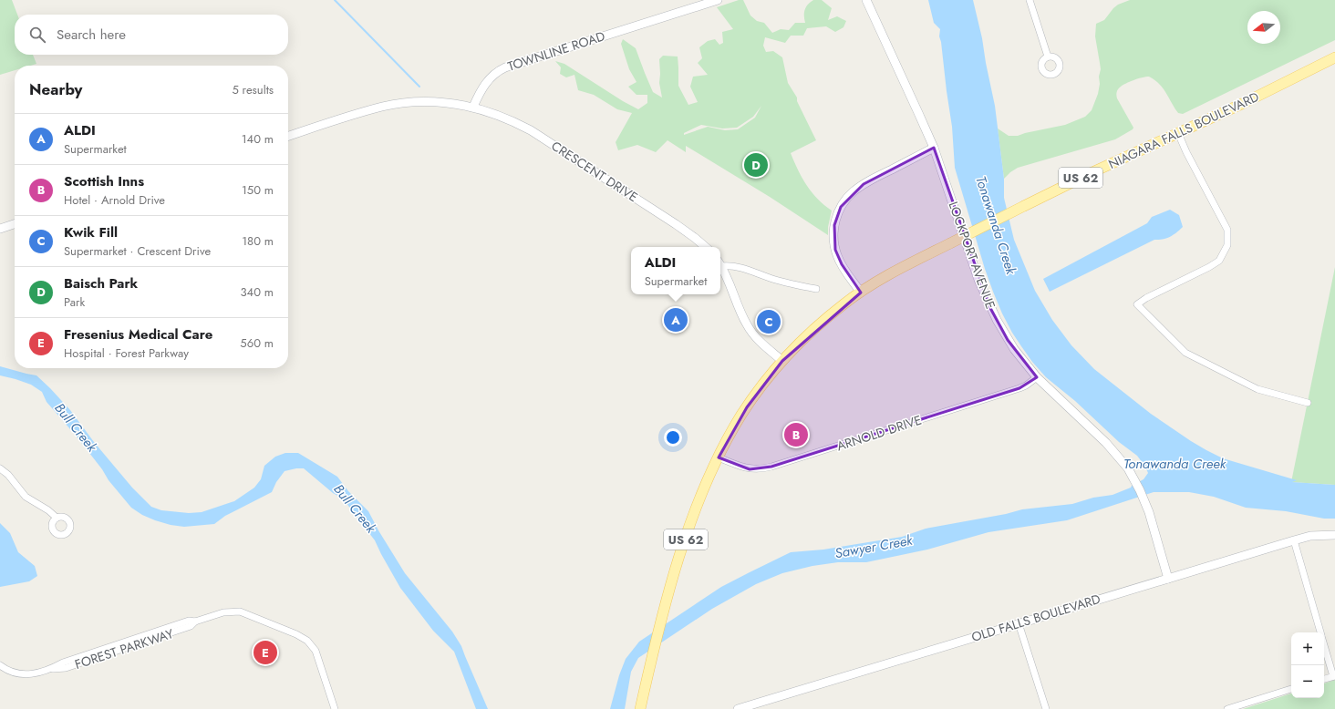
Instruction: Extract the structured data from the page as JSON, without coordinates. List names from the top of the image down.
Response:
{
  "streets": {
    "main road": ["NIAGARA FALLS BOULEVARD", "US 62"],
    "street": [
      "TOWNLINE ROAD",
      "CRESCENT DRIVE",
      "LOCKPORT AVENUE",
      "ARNOLD DRIVE",
      "OLD FALLS BOULEVARD",
      "FOREST PARKWAY"
    ]
  },
  "crossings": [
    ["TOWNLINE ROAD", "CRESCENT DRIVE"],
    ["NIAGARA FALLS BOULEVARD", "ARNOLD DRIVE"],
    ["LOCKPORT AVENUE", "ARNOLD DRIVE"],
    ["LOCKPORT AVENUE", "OLD FALLS BOULEVARD"]
  ],
  "water": ["Tonawanda Creek", "Bull Creek", "Sawyer Creek"],
  "north": "left",
  "page": {
    "search": "Search here",
    "heading": ["Nearby", "5 results"],
    "list": [
      {
        "mark": "A",
        "name": "ALDI",
        "note": "Supermarket",
        "value": "140 m"
      },
      {
        "mark": "B",
        "name": "Scottish Inns",
        "note": "Hotel · Arnold Drive",
        "value": "150 m"
      },
      {
        "mark": "C",
        "name": "Kwik Fill",
        "note": "Supermarket · Crescent Drive",
        "value": "180 m"
      },
      {
        "mark": "D",
        "name": "Baisch Park",
        "note": "Park",
        "value": "340 m"
      },
      {
        "mark": "E",
        "name": "Fresenius Medical Care",
        "note": "Hospital · Forest Parkway",
        "value": "560 m"
      }
    ],
    "pins": [
      "D",
      "A",
      "C",
      "B",
      "E"
    ],
    "popup": ["ALDI", "Supermarket"],
    "map_buttons": ["+", "−"]
  }
}
